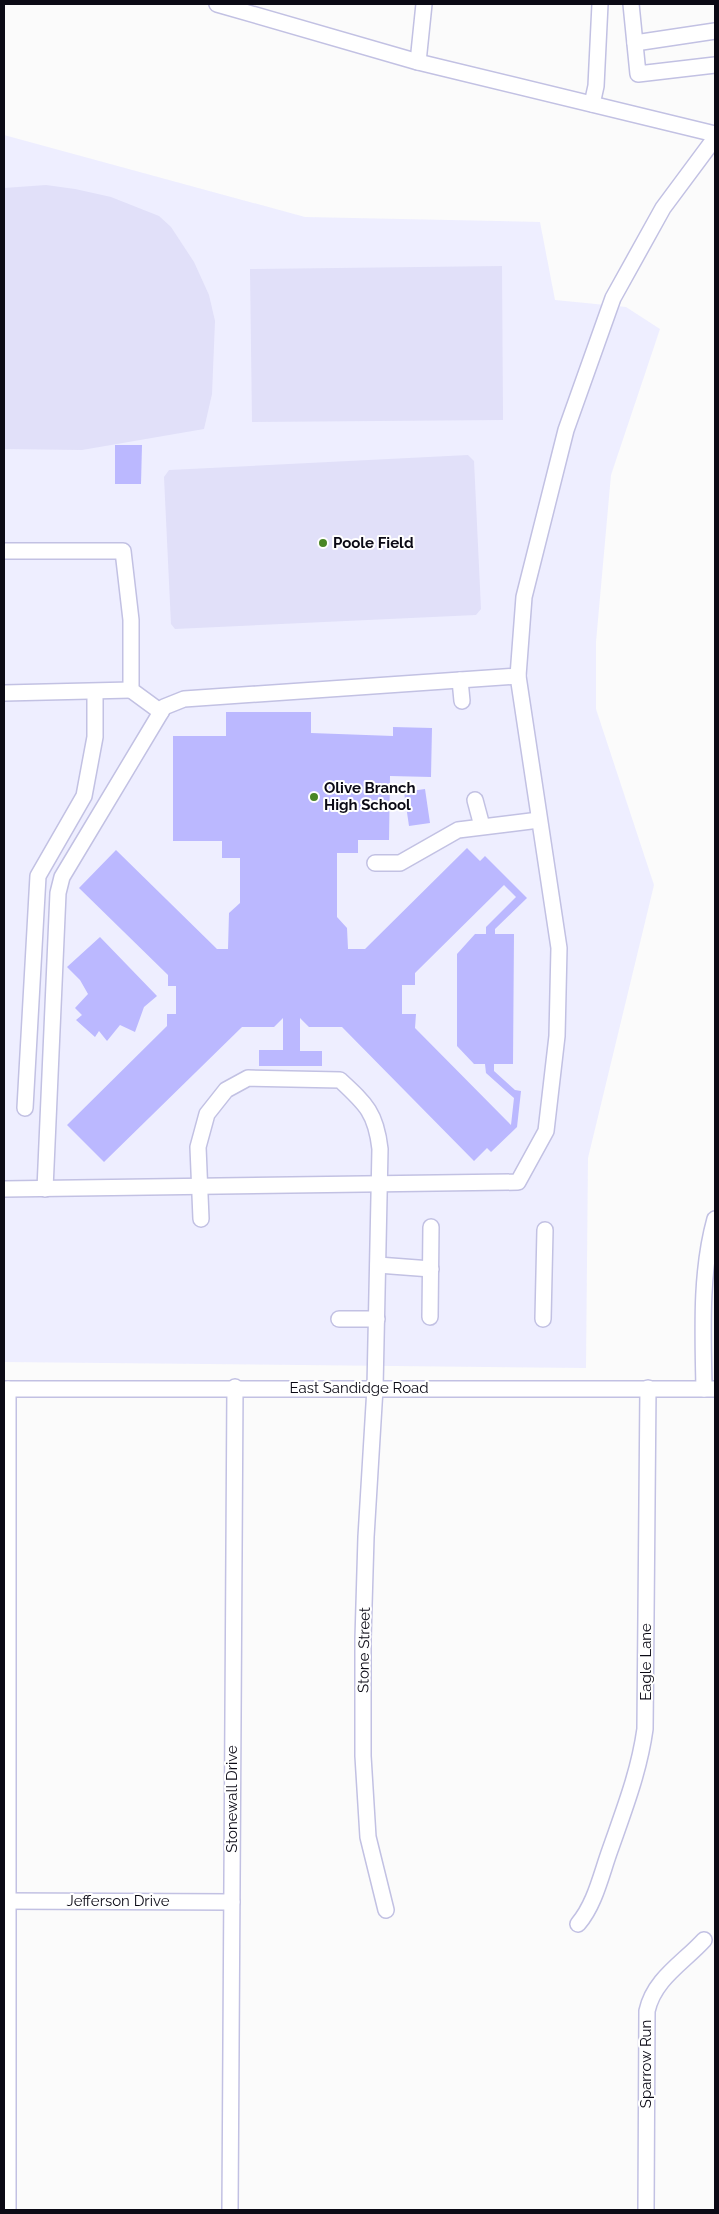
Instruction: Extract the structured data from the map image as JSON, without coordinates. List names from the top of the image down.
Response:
{
  "streets": {
    "street": [
      "East Sandidge Road",
      "Stone Street",
      "Eagle Lane",
      "Stonewall Drive",
      "Jefferson Drive",
      "Sparrow Run"
    ]
  },
  "crossings": [
    ["East Sandidge Road", "Stone Street"],
    ["East Sandidge Road", "Eagle Lane"],
    ["East Sandidge Road", "Stonewall Drive"],
    ["Stonewall Drive", "Jefferson Drive"]
  ],
  "places": ["Poole Field", "Olive Branch High School"]
}
